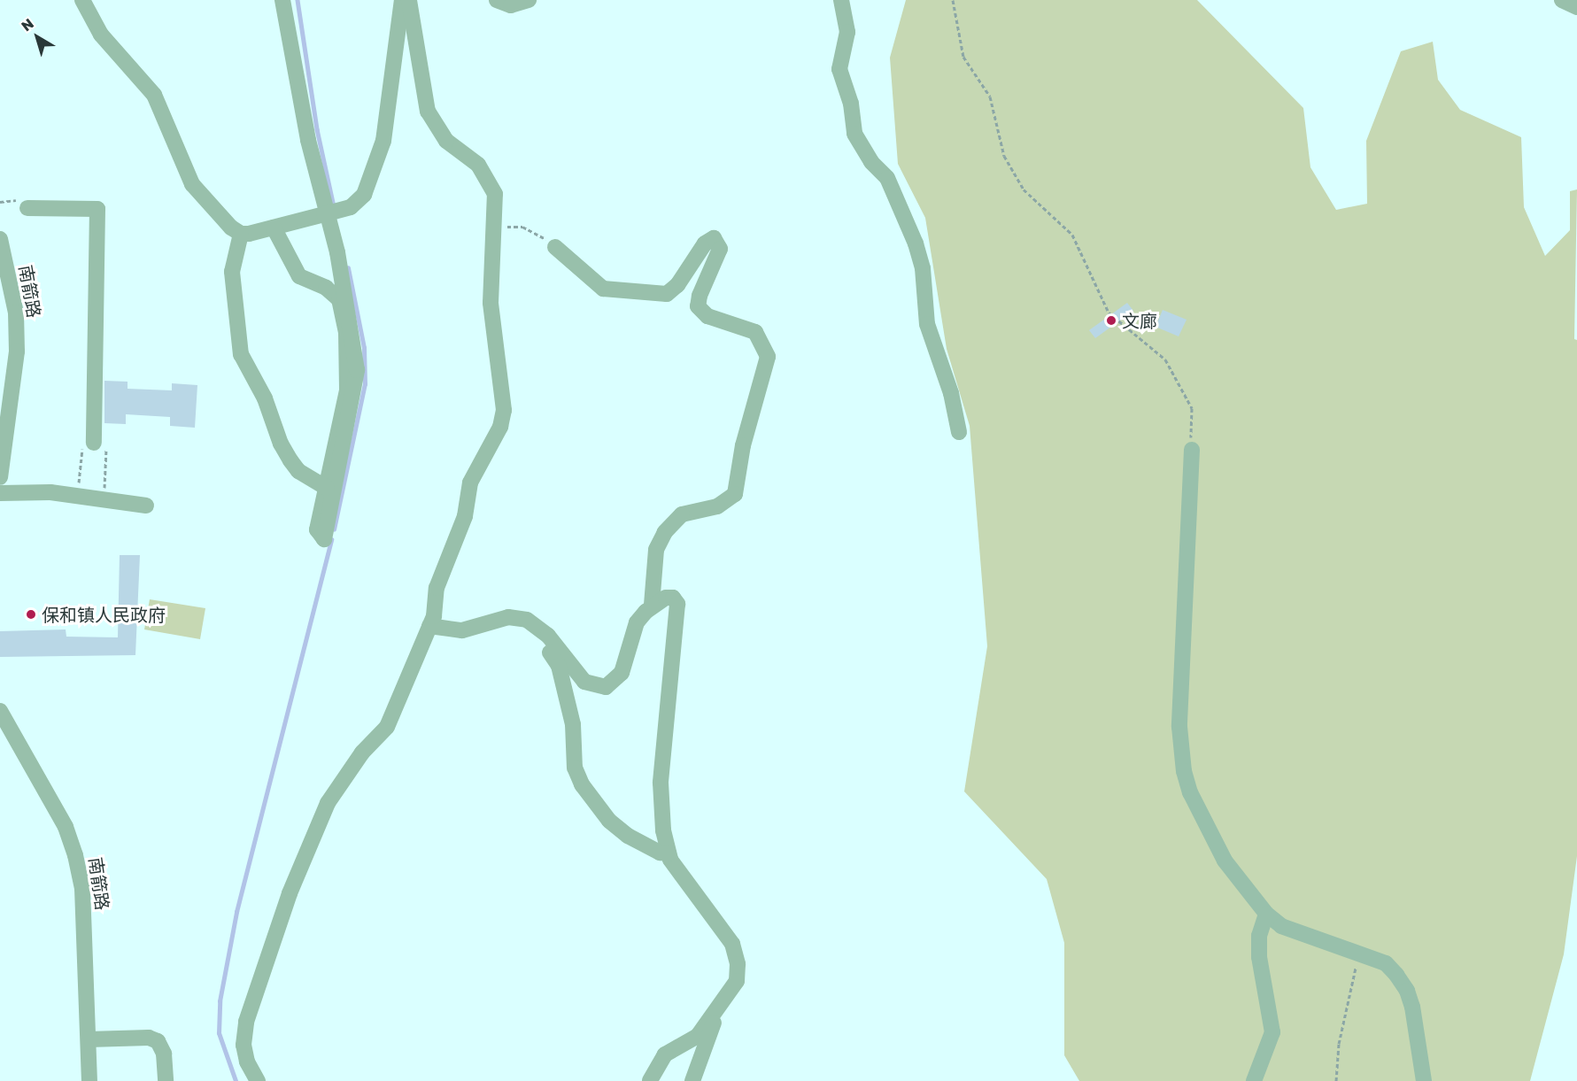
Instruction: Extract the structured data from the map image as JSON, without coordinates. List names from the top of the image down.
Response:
{
  "streets": {
    "street": ["南箭路"]
  },
  "places": ["文廊", "保和镇人民政府"],
  "north": "top left"
}
